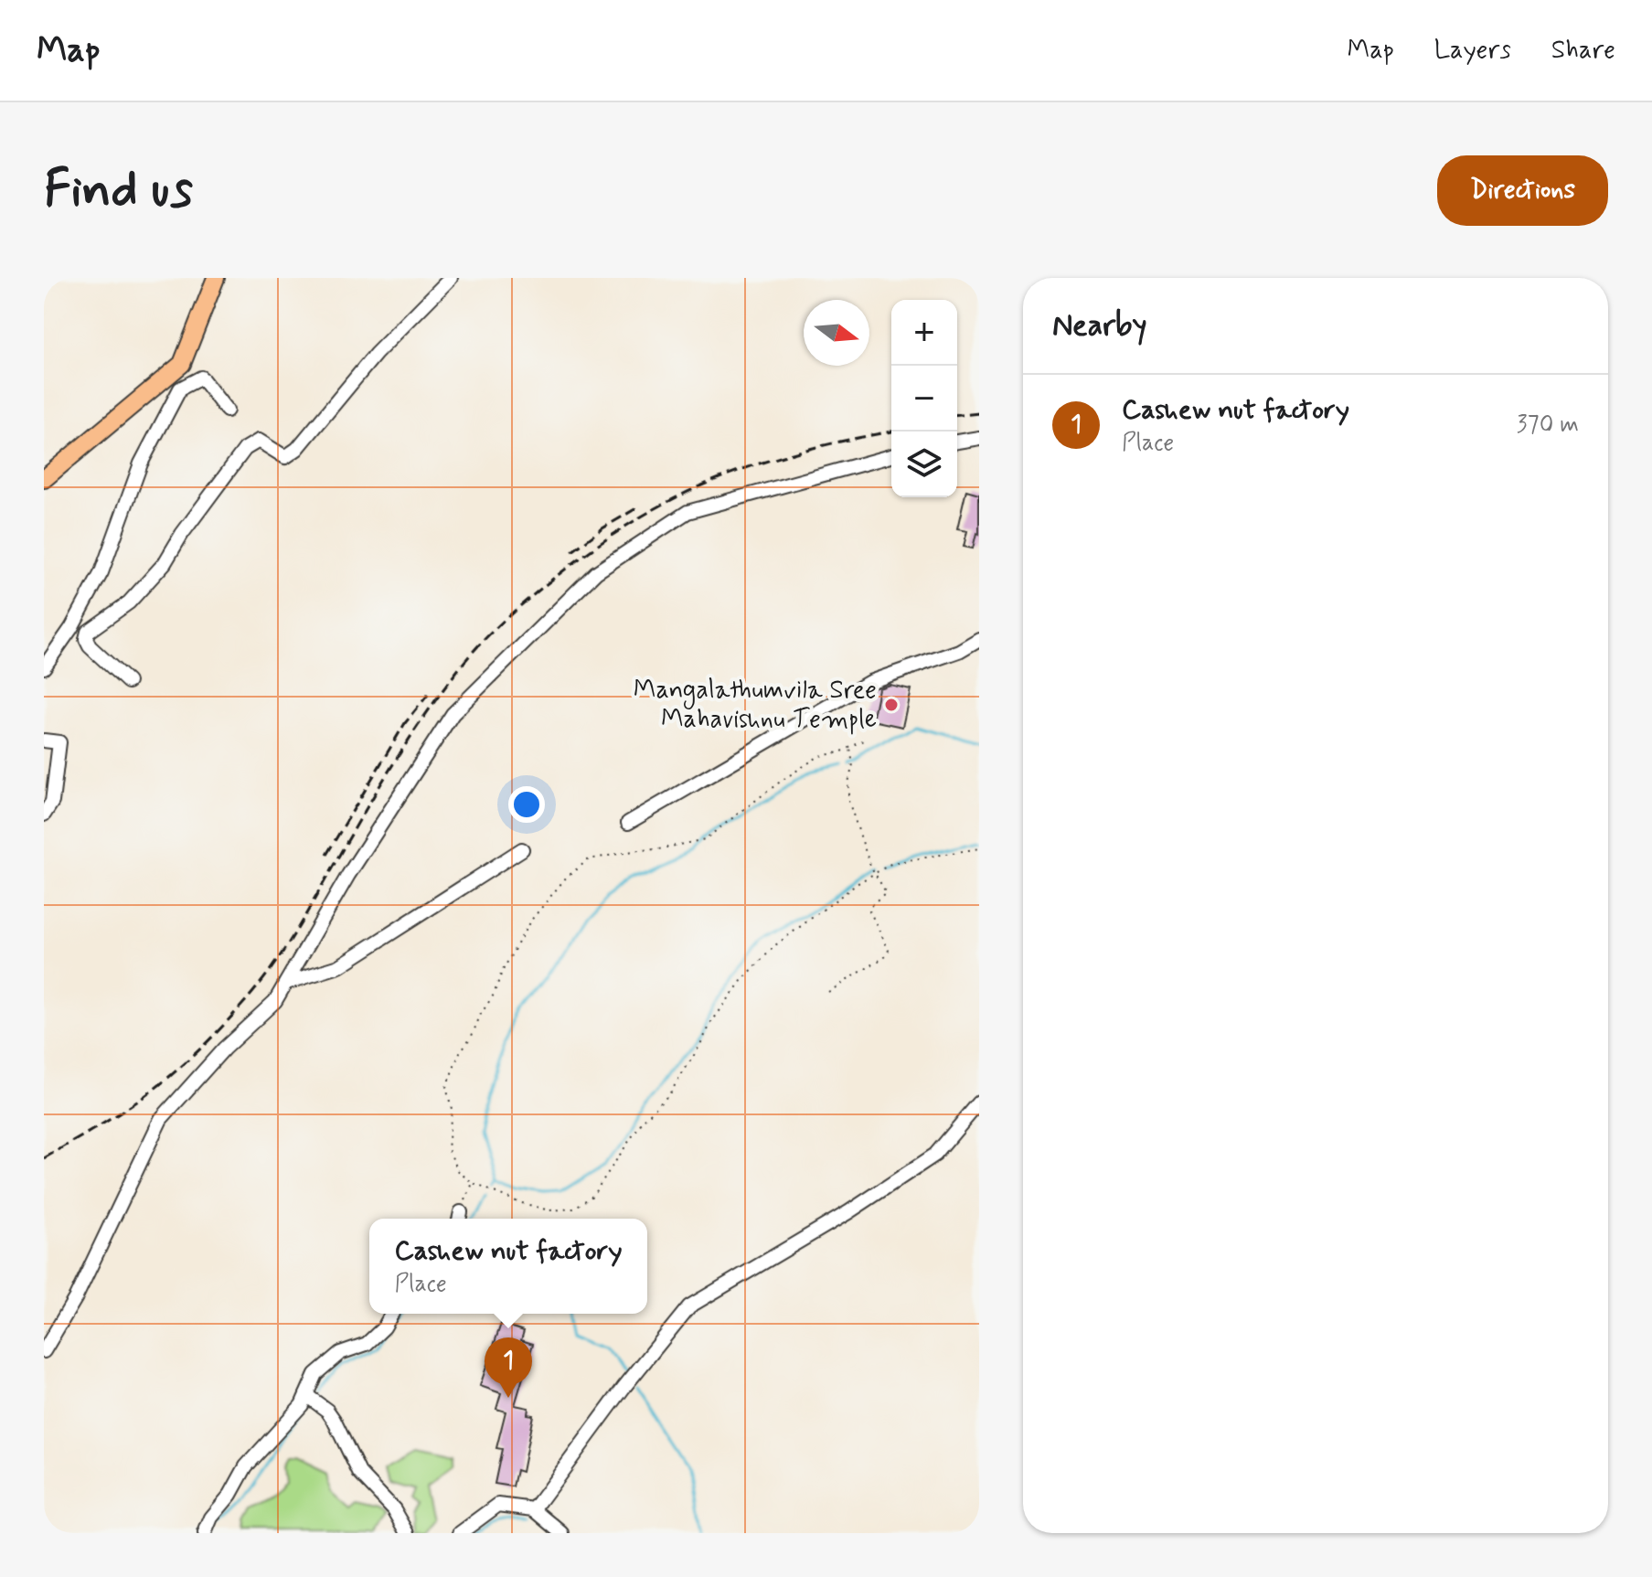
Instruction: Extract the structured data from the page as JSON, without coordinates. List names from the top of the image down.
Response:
{
  "places": ["Mangalathumvila Sree Mahavishnu Temple"],
  "north": "right",
  "page": {
    "header": "Map",
    "nav": ["Map", "Layers", "Share"],
    "buttons": "Directions",
    "title": "Find us",
    "heading": "Nearby",
    "map_buttons": ["+", "−"],
    "list": [
      {
        "mark": "1",
        "name": "Cashew nut factory",
        "note": "Place",
        "value": "370 m"
      }
    ],
    "popup": ["Cashew nut factory", "Place"],
    "pins": "1"
  }
}
